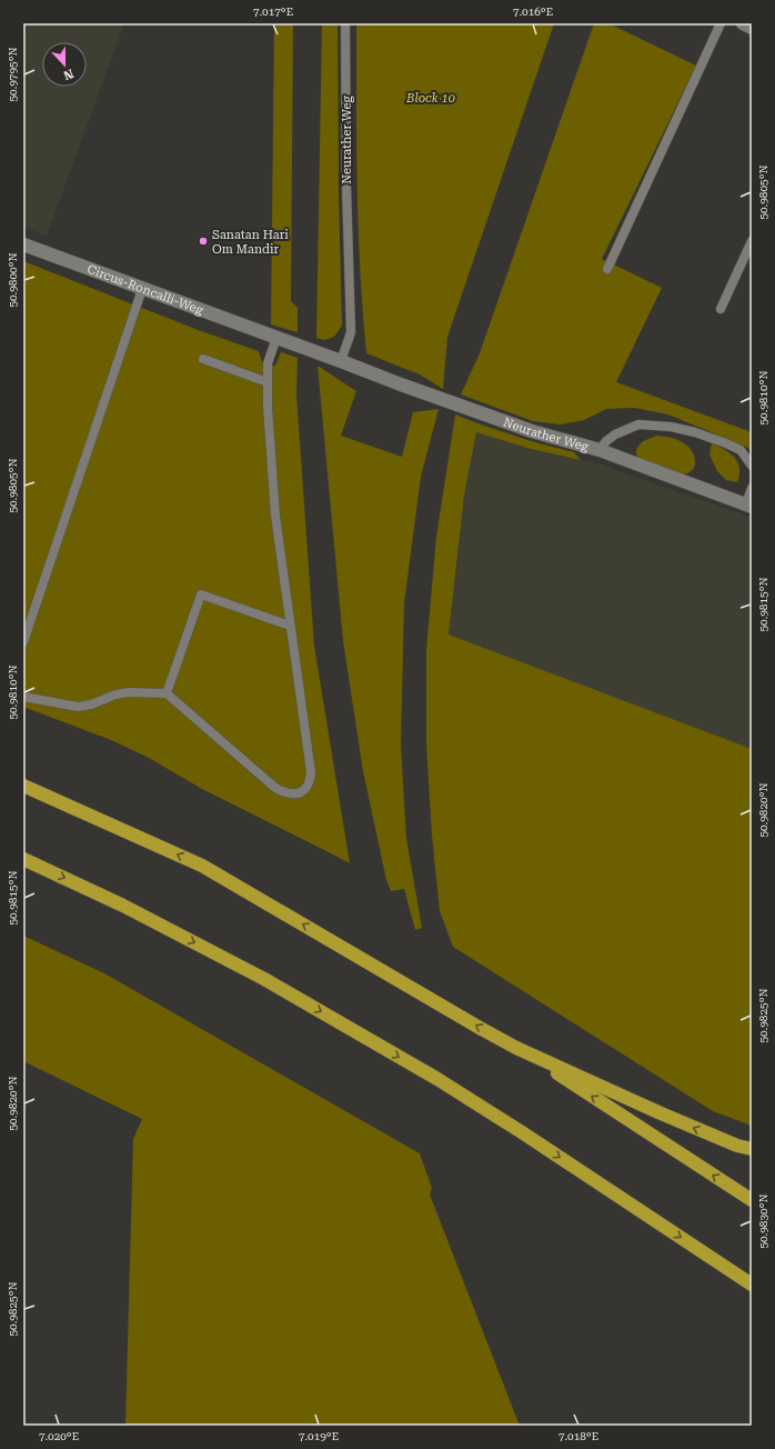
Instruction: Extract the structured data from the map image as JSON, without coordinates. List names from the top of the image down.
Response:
{
  "streets": {
    "street": ["Neurather Weg", "Circus-Roncalli-Weg"]
  },
  "crossings": [
    ["Neurather Weg", "Circus-Roncalli-Weg"]
  ],
  "parks": ["Block 10"],
  "places": ["Sanatan Hari Om Mandir"],
  "north": "bottom",
  "coordinates": [
    "7.017°E",
    "7.016°E",
    "50.9795°N",
    "50.9805°N",
    "50.9800°N",
    "50.9810°N",
    "50.9815°N",
    "50.9820°N",
    "50.9825°N",
    "50.9830°N",
    "7.020°E",
    "7.019°E",
    "7.018°E"
  ]
}
